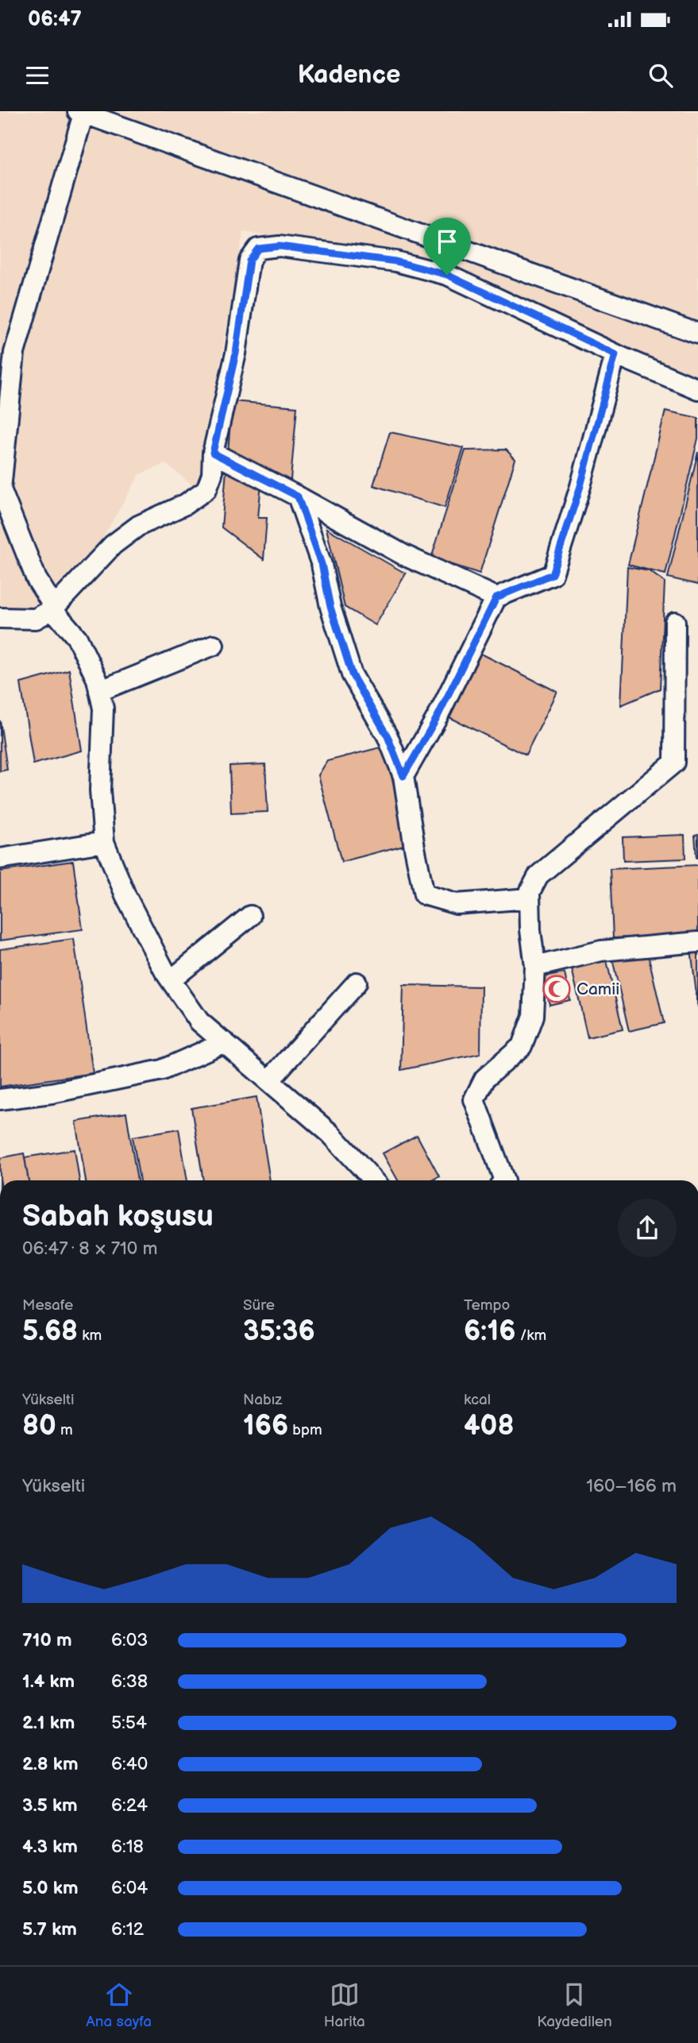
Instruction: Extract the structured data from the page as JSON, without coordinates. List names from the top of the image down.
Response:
{
  "places": {
    "mosque": ["Camii"]
  },
  "page": {
    "status": "06:47",
    "header": "Kadence",
    "heading": ["Sabah koşusu", "06:47 · 8 × 710 m"],
    "stats": [
      ["Mesafe", "5.68 km"],
      ["Süre", "35:36"],
      ["Tempo", "6:16 /km"],
      ["Yükselti", "80 m"],
      ["Nabız", "166 bpm"],
      ["kcal", "408"]
    ],
    "chart": ["Yükselti", "160–166 m"],
    "list": [
      {
        "name": "710 m",
        "note": "6:03"
      },
      {
        "name": "1.4 km",
        "note": "6:38"
      },
      {
        "name": "2.1 km",
        "note": "5:54"
      },
      {
        "name": "2.8 km",
        "note": "6:40"
      },
      {
        "name": "3.5 km",
        "note": "6:24"
      },
      {
        "name": "4.3 km",
        "note": "6:18"
      },
      {
        "name": "5.0 km",
        "note": "6:04"
      },
      {
        "name": "5.7 km",
        "note": "6:12"
      }
    ],
    "tabs": ["Ana sayfa", "Harita", "Kaydedilen"]
  }
}
